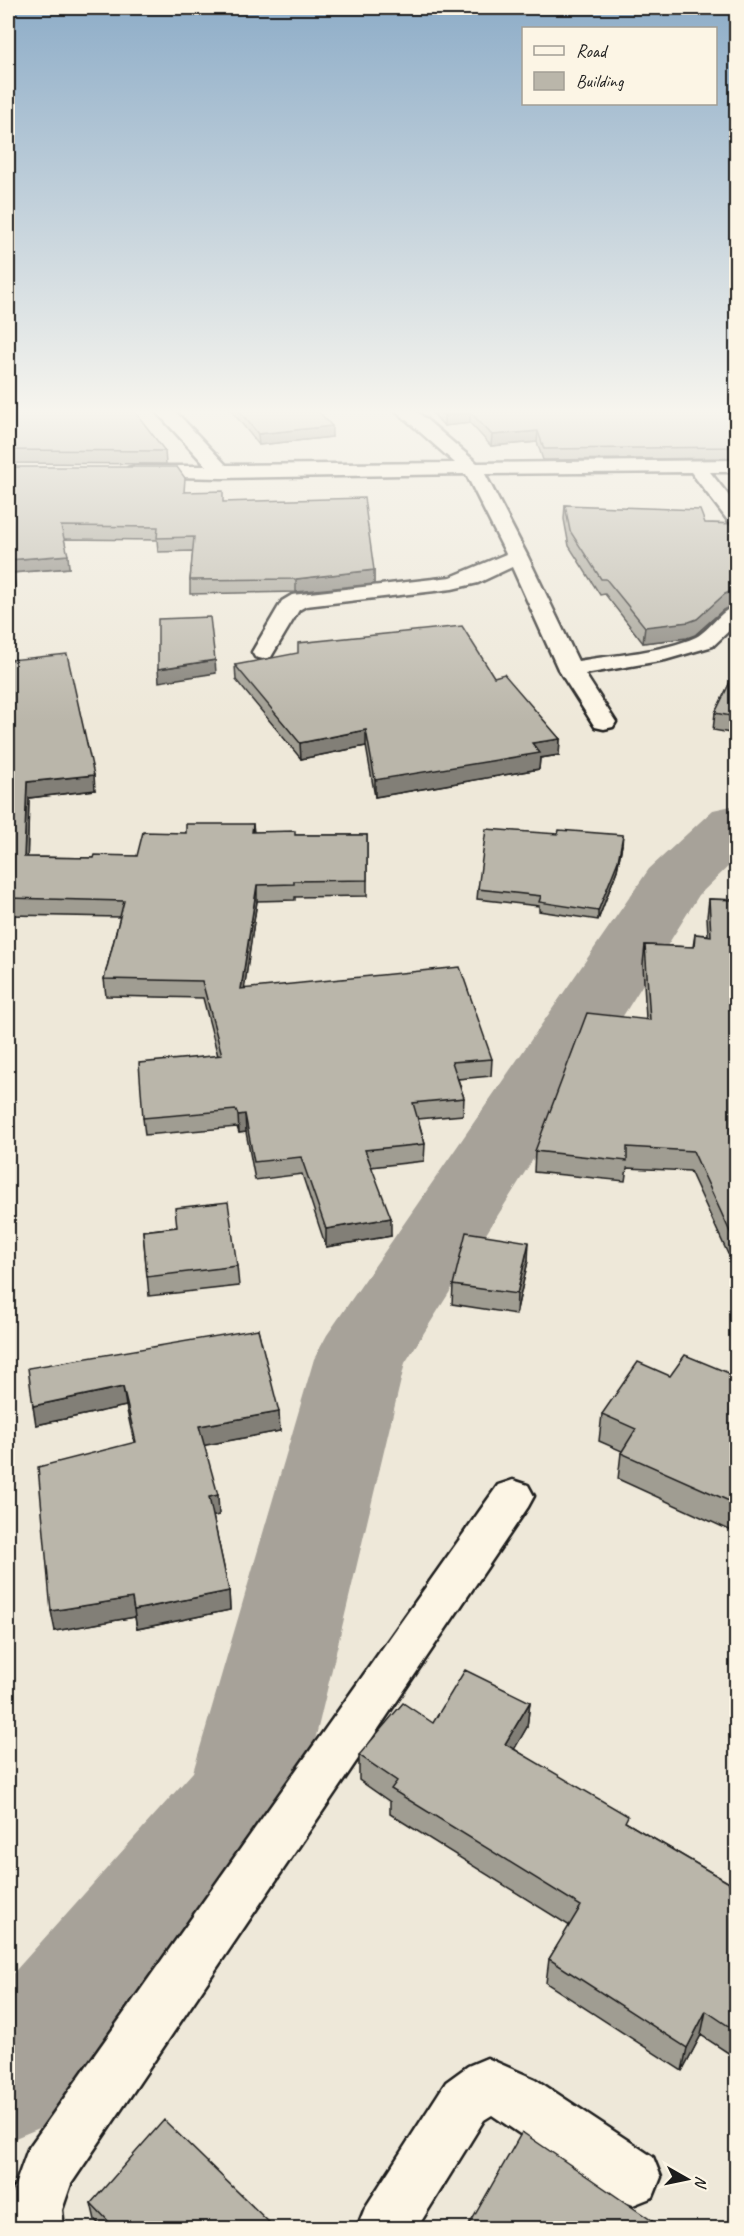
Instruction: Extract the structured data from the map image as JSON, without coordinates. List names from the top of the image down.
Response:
{
  "legend": ["Road", "Building"],
  "north": "right"
}
